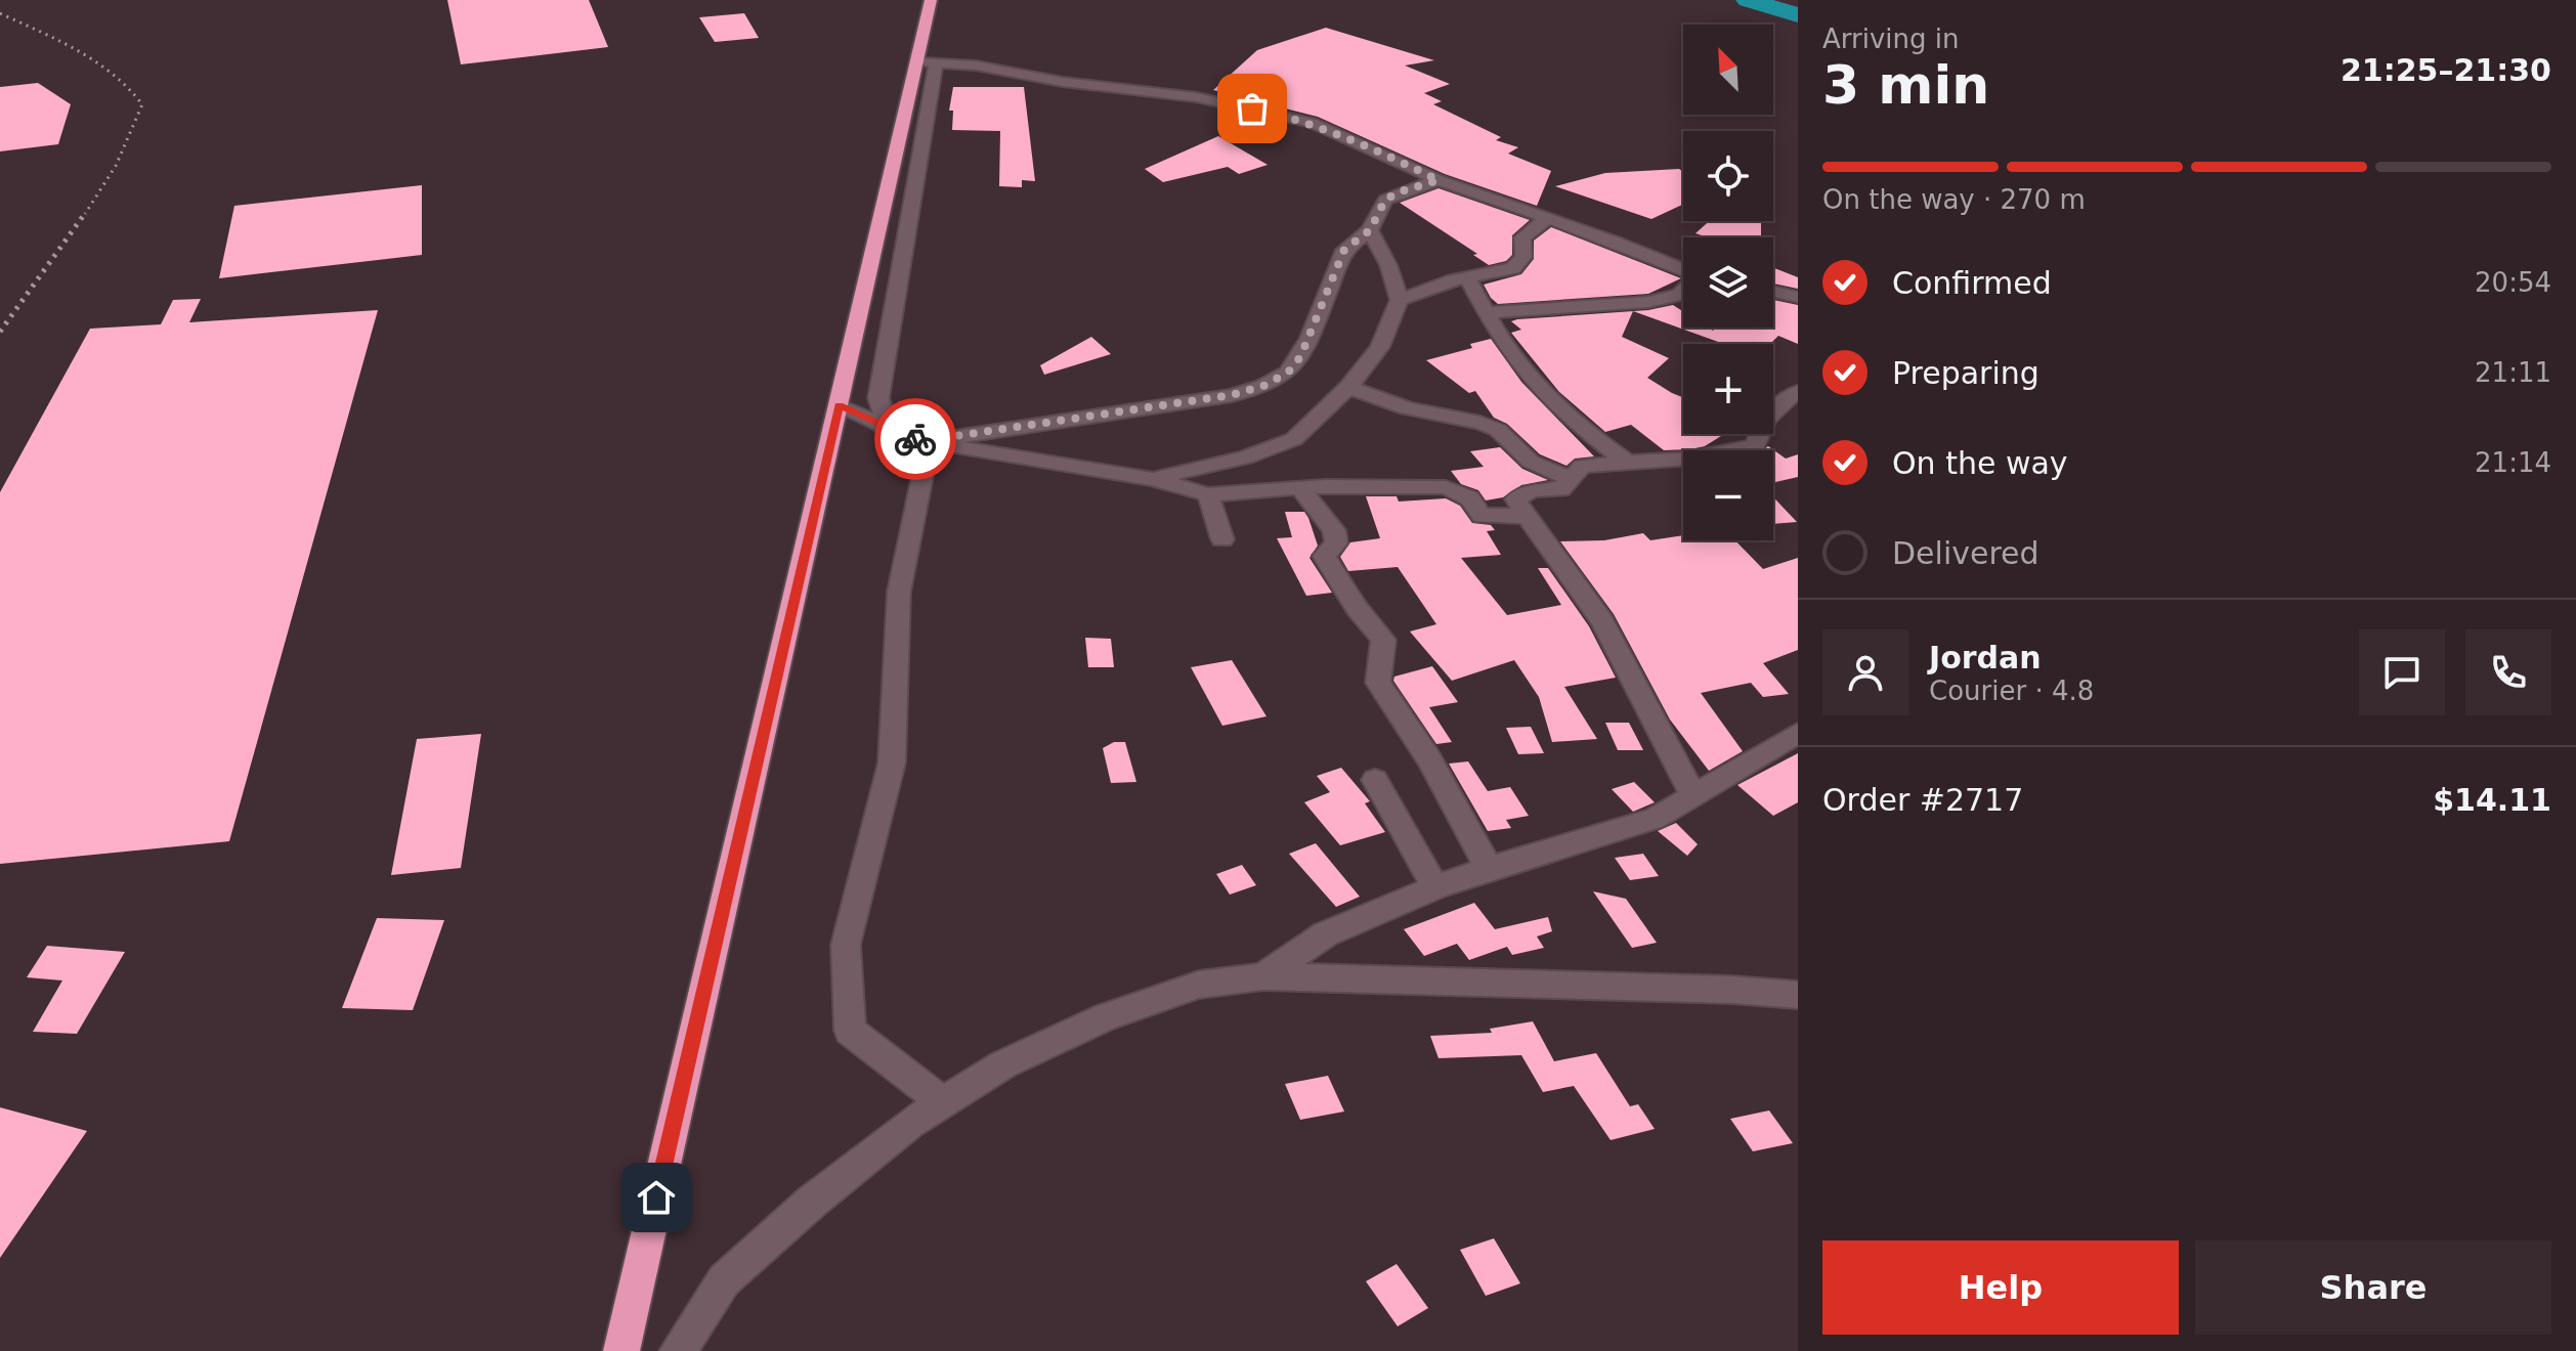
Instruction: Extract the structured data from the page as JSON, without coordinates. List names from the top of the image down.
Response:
{
  "north": "top left",
  "page": {
    "heading": ["3 min", "Arriving in", "21:25–21:30"],
    "panel": [
      "Jordan",
      "Courier · 4.8",
      "Order #2717",
      "$14.11"
    ],
    "map_buttons": ["+", "−"],
    "bar": "On the way · 270 m",
    "list": [
      ["Confirmed", "20:54"],
      ["Preparing", "21:11"],
      ["On the way", "21:14"],
      "Delivered"
    ],
    "buttons": ["Help", "Share"]
  }
}
